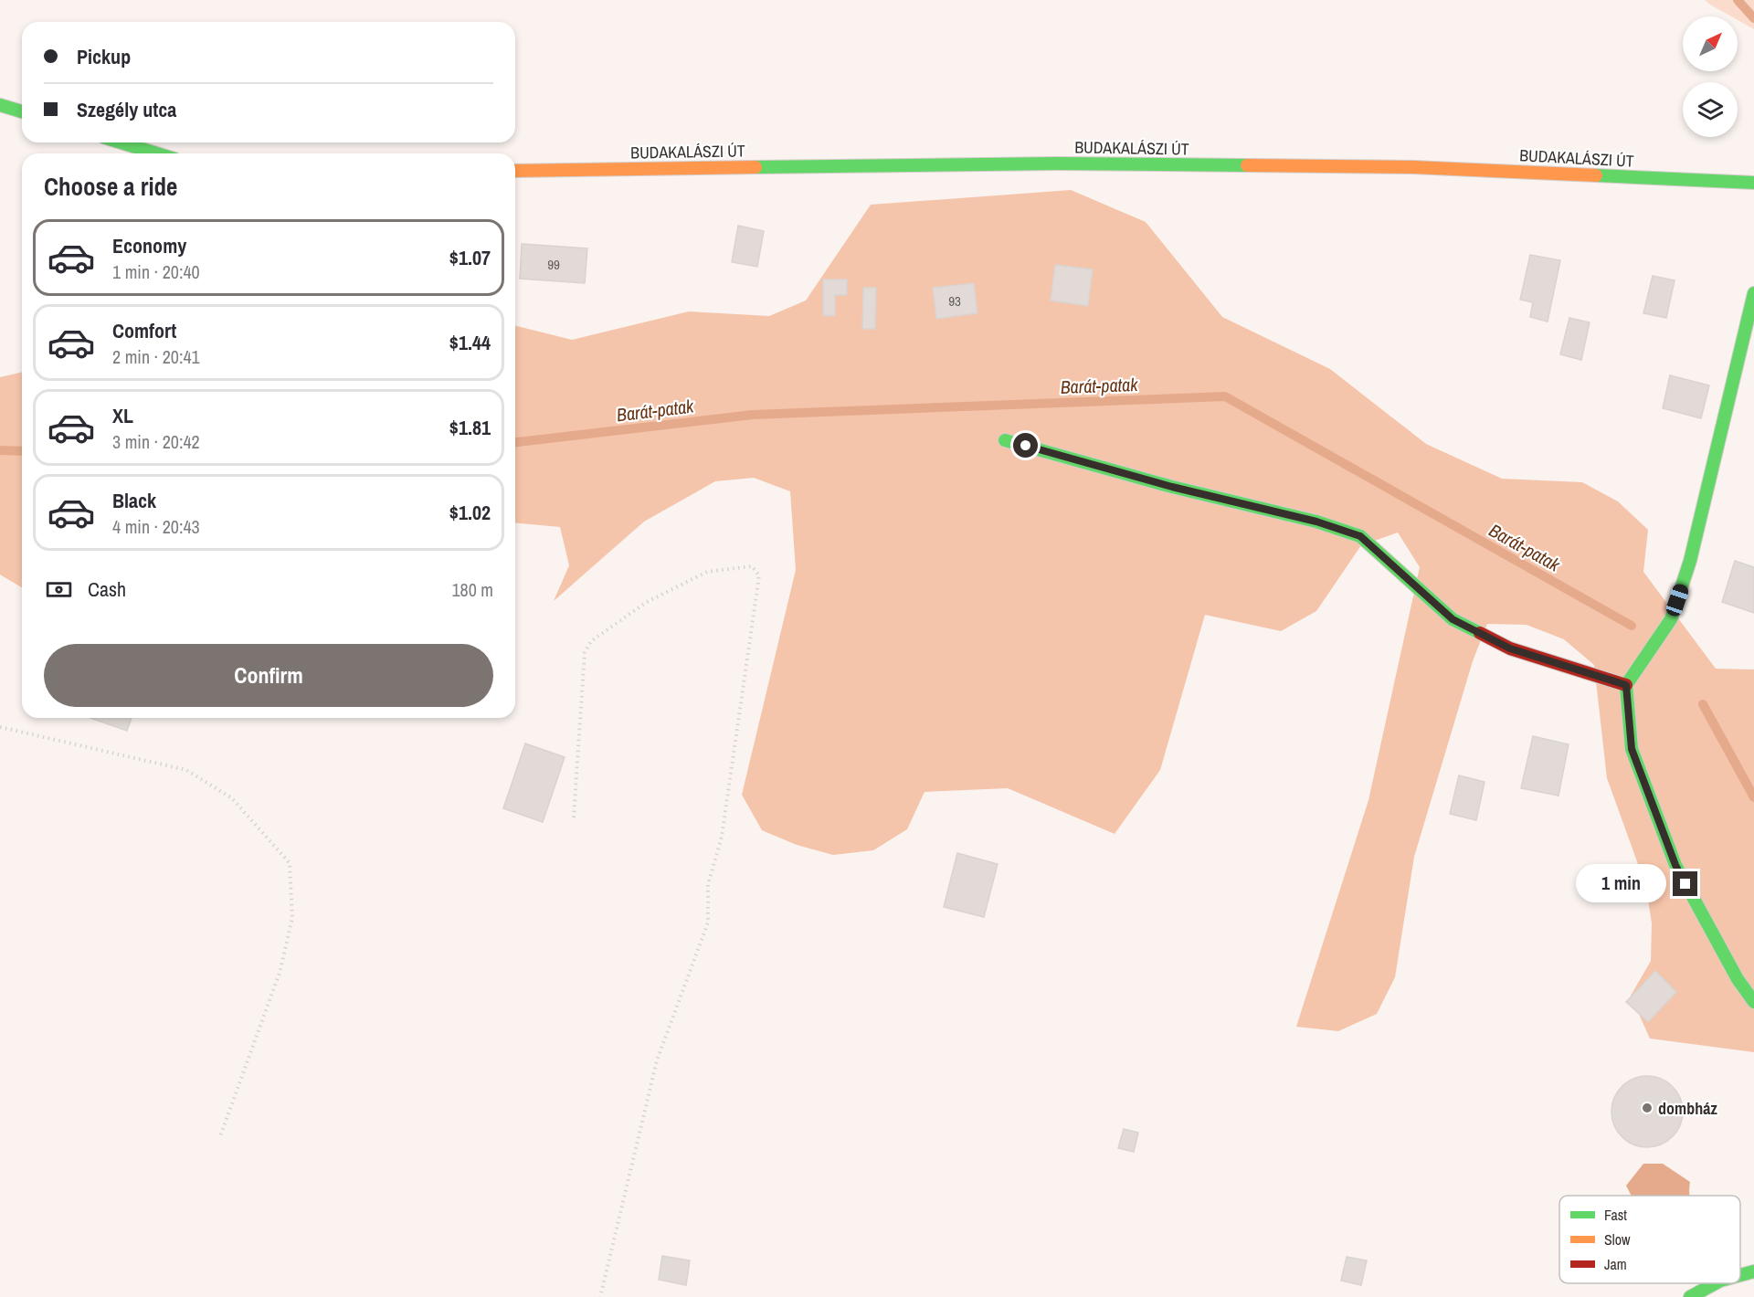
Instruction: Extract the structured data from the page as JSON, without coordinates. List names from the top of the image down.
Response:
{
  "streets": {
    "street": ["BUDAKALÁSZI ÚT"]
  },
  "water": ["Barát-patak"],
  "places": ["dombház"],
  "house_numbers": ["99", "93"],
  "legend": ["Fast", "Slow", "Jam"],
  "north": "top right",
  "page": {
    "banner": ["Pickup", "Szegély utca"],
    "heading": "Choose a ride",
    "list": [
      {
        "name": "Economy",
        "note": "1 min · 20:40",
        "value": "$1.07"
      },
      {
        "name": "Comfort",
        "note": "2 min · 20:41",
        "value": "$1.44"
      },
      {
        "name": "XL",
        "note": "3 min · 20:42",
        "value": "$1.81"
      },
      {
        "name": "Black",
        "note": "4 min · 20:43",
        "value": "$1.02"
      }
    ],
    "pay": ["Cash", "180 m"],
    "buttons": "Confirm",
    "bubble": "1 min"
  }
}
